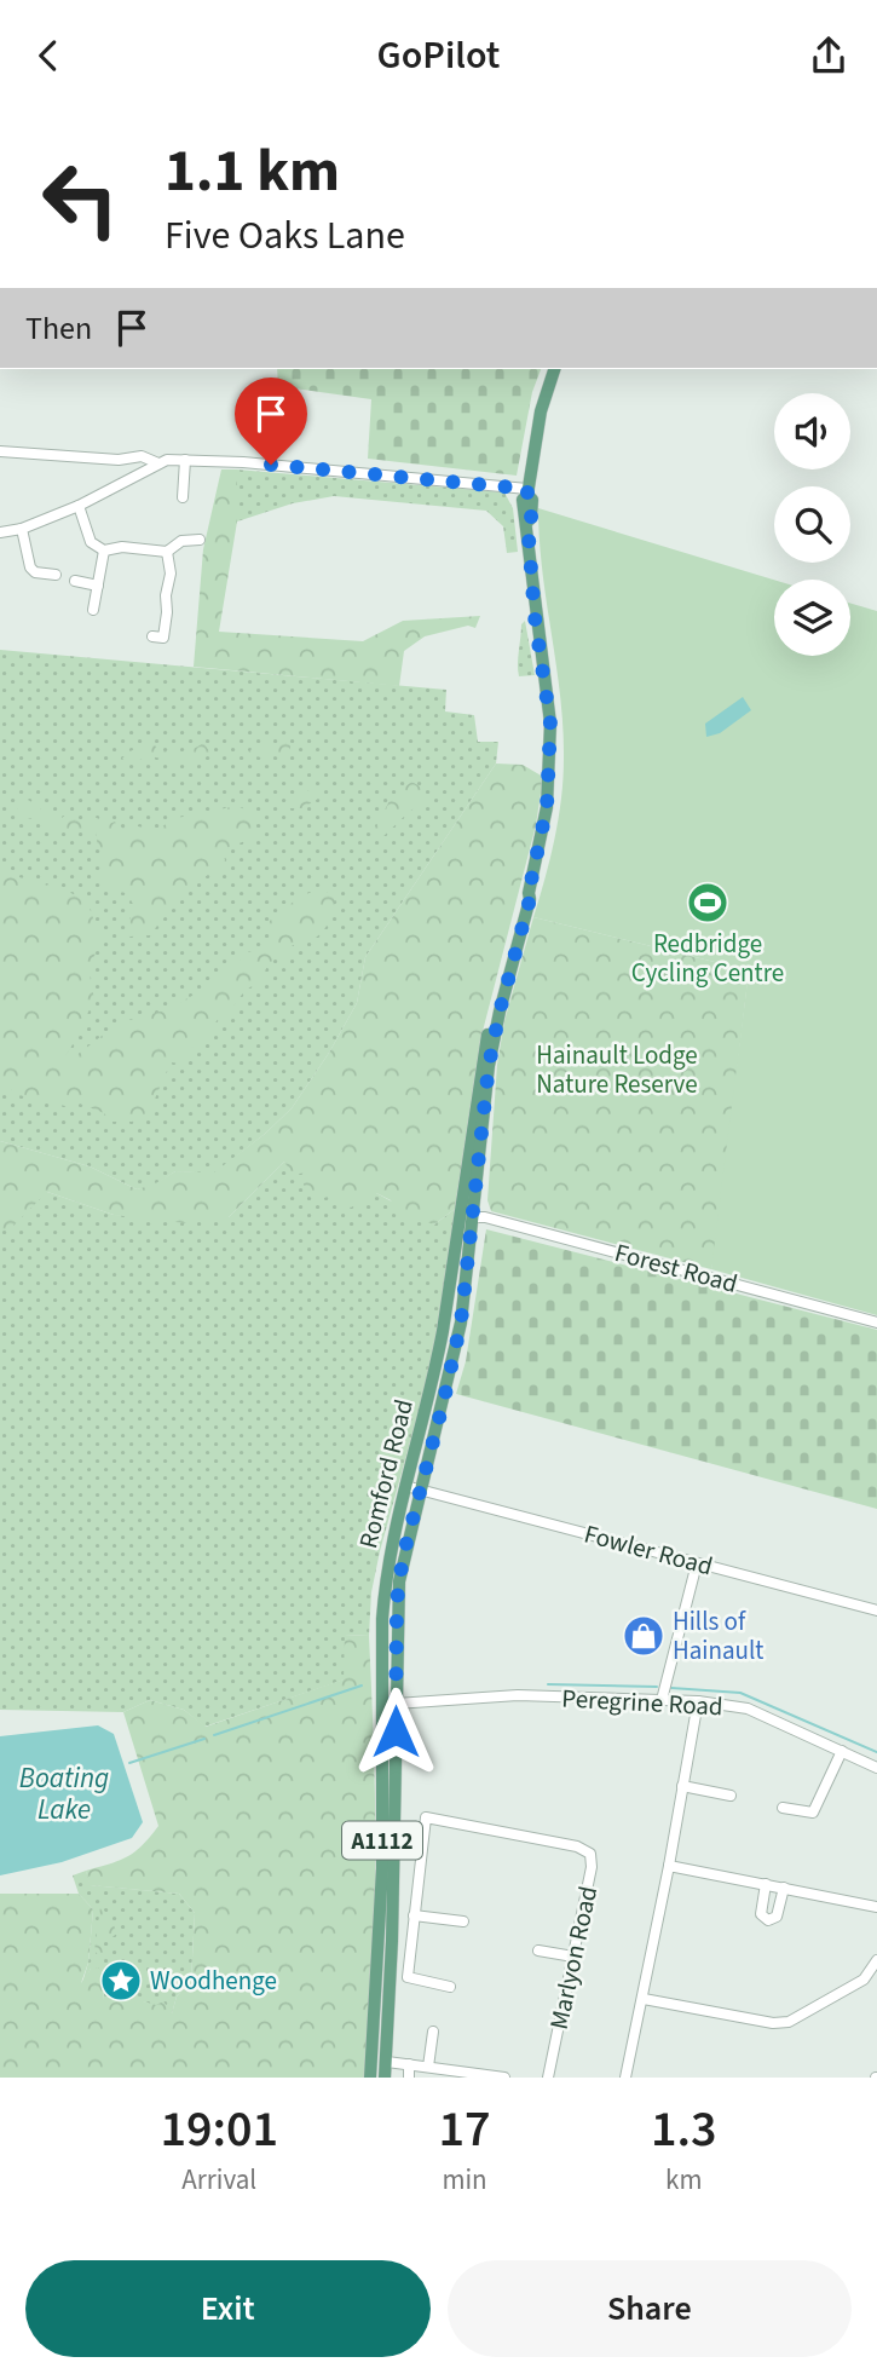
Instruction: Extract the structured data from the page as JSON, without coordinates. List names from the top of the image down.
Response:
{
  "streets": {
    "main road": ["Romford Road", "A1112"],
    "street": [
      "Forest Road",
      "Fowler Road",
      "Peregrine Road",
      "Marlyon Road"
    ]
  },
  "crossings": [
    ["Forest Road", "Romford Road"],
    ["Romford Road", "Fowler Road"],
    ["Romford Road", "Peregrine Road"]
  ],
  "water": ["Boating Lake"],
  "parks": ["Hainault Lodge Nature Reserve"],
  "places": {
    "sports": ["Redbridge Cycling Centre"],
    "shop": ["Hills of Hainault"],
    "place": ["Woodhenge"]
  },
  "page": {
    "header": "GoPilot",
    "turn": ["1.1 km", "Five Oaks Lane"],
    "then": "Then",
    "eta": [
      "19:01",
      "Arrival",
      "17",
      "min",
      "1.3",
      "km"
    ],
    "buttons": ["Exit", "Share"]
  }
}
